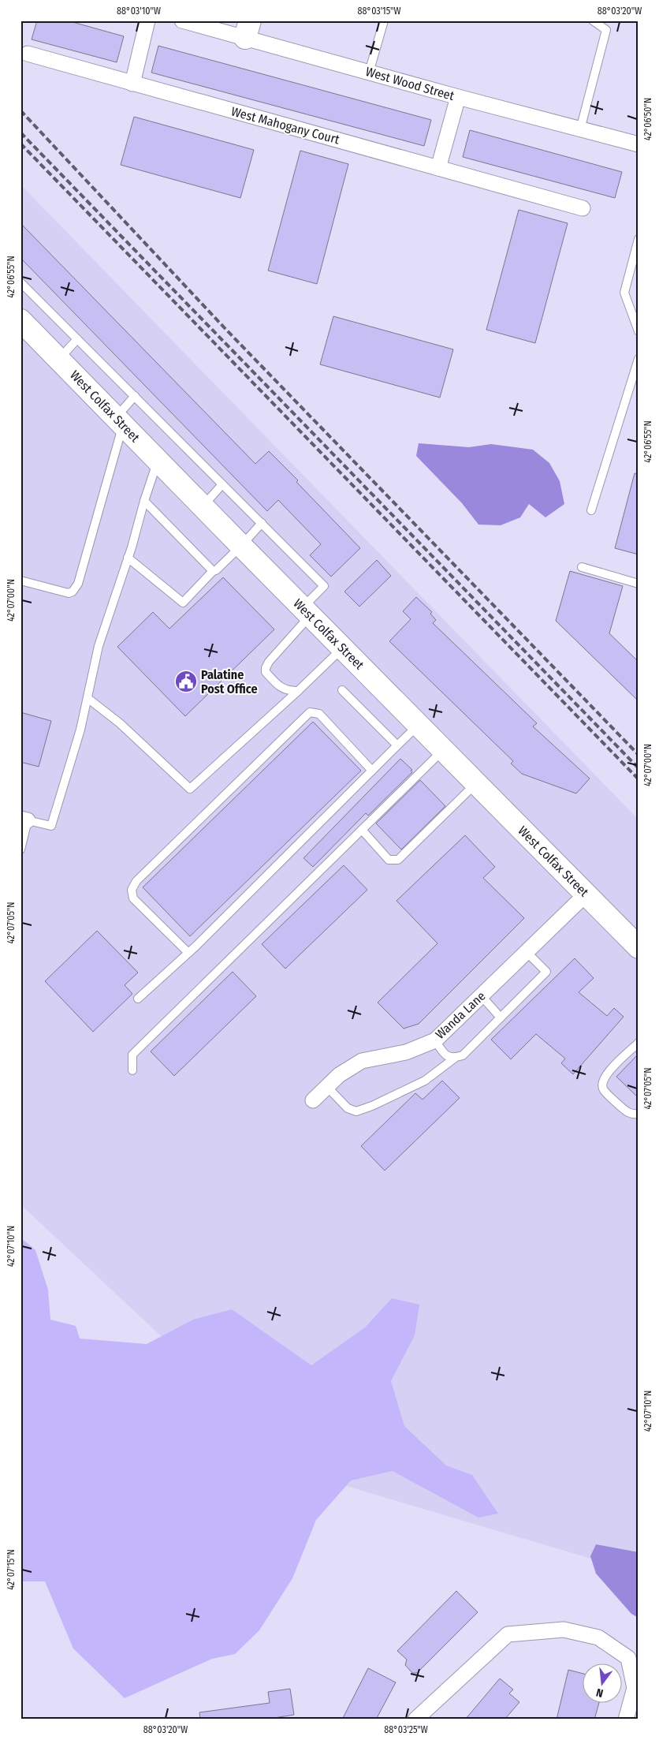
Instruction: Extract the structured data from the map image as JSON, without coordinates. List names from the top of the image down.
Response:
{
  "streets": {
    "street": [
      "West Wood Street",
      "West Mahogany Court",
      "West Colfax Street",
      "Wanda Lane"
    ]
  },
  "crossings": [
    ["West Colfax Street", "Wanda Lane"]
  ],
  "places": {
    "public building": ["Palatine Post Office"]
  },
  "north": "bottom",
  "coordinates": [
    "88°03'10\"W",
    "88°03'15\"W",
    "88°03'20\"W",
    "42°06'50\"N",
    "42°06'55\"N",
    "42°07'00\"N",
    "42°07'05\"N",
    "42°07'10\"N",
    "42°07'15\"N",
    "88°03'25\"W"
  ]
}
